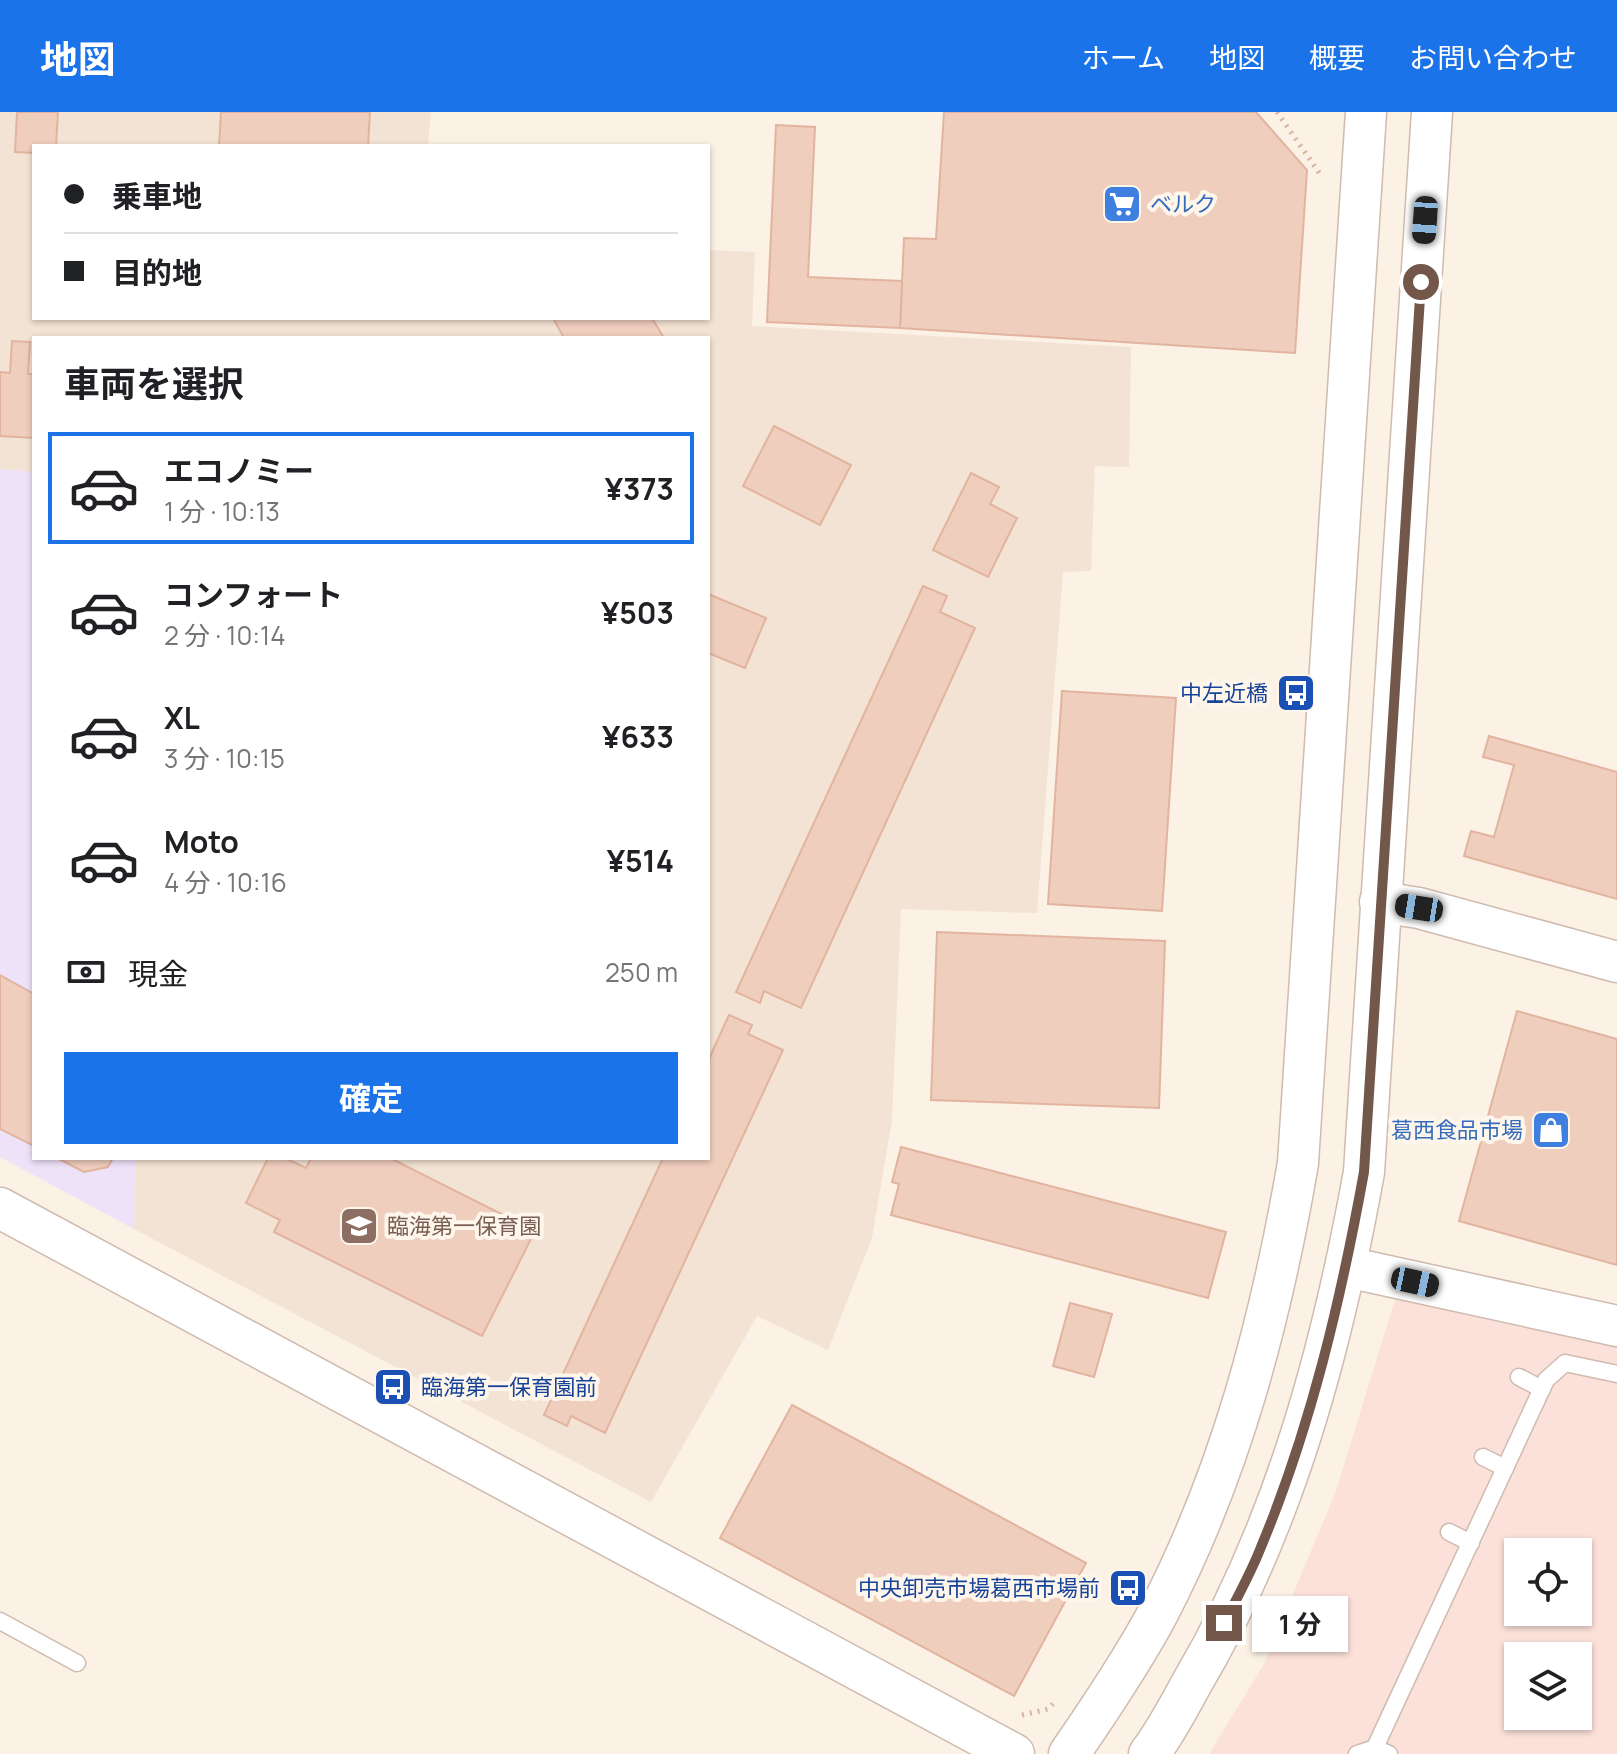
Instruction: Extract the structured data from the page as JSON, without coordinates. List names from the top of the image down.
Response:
{
  "places": {
    "supermarket": ["ベルク"],
    "bus stop": ["中左近橋", "臨海第一保育園前", "中央卸売市場葛西市場前"],
    "shop": ["葛西食品市場"],
    "school or university": ["臨海第一保育園"]
  },
  "page": {
    "header": "地図",
    "nav": [
      "ホーム",
      "地図",
      "概要",
      "お問い合わせ"
    ],
    "banner": ["乗車地", "目的地"],
    "heading": "車両を選択",
    "list": [
      {
        "name": "エコノミー",
        "note": "1 分 · 10:13",
        "value": "¥373"
      },
      {
        "name": "コンフォート",
        "note": "2 分 · 10:14",
        "value": "¥503"
      },
      {
        "name": "XL",
        "note": "3 分 · 10:15",
        "value": "¥633"
      },
      {
        "name": "Moto",
        "note": "4 分 · 10:16",
        "value": "¥514"
      }
    ],
    "pay": ["現金", "250 m"],
    "buttons": "確定",
    "bubble": "1 分"
  }
}
